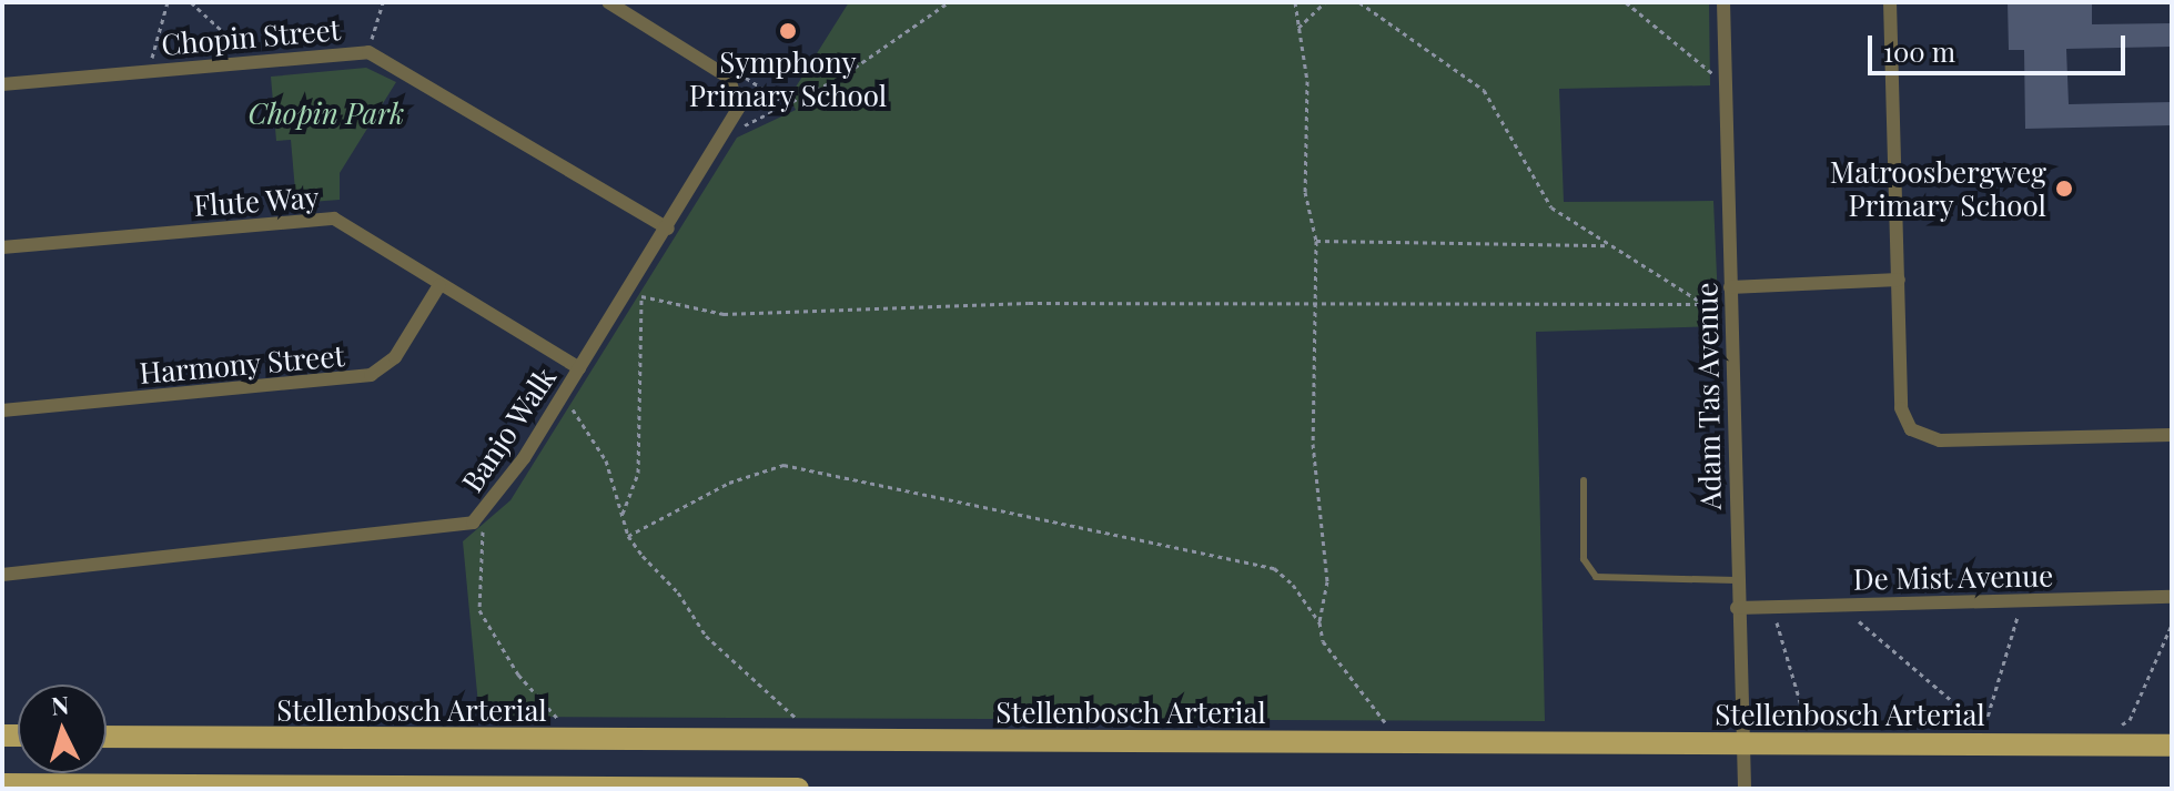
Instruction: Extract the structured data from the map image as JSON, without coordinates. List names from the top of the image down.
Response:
{
  "streets": {
    "main road": ["Stellenbosch Arterial"],
    "street": [
      "Chopin Street",
      "Flute Way",
      "Harmony Street",
      "Adam Tas Avenue",
      "Banjo Walk",
      "De Mist Avenue"
    ]
  },
  "crossings": [
    ["Chopin Street", "Banjo Walk"],
    ["Flute Way", "Harmony Street"],
    ["Flute Way", "Banjo Walk"],
    ["Adam Tas Avenue", "De Mist Avenue"],
    ["Adam Tas Avenue", "Stellenbosch Arterial"]
  ],
  "parks": ["Chopin Park"],
  "places": ["Symphony Primary School", "Matroosbergweg Primary School"],
  "scale_bar": "100 m",
  "north": "top"
}
